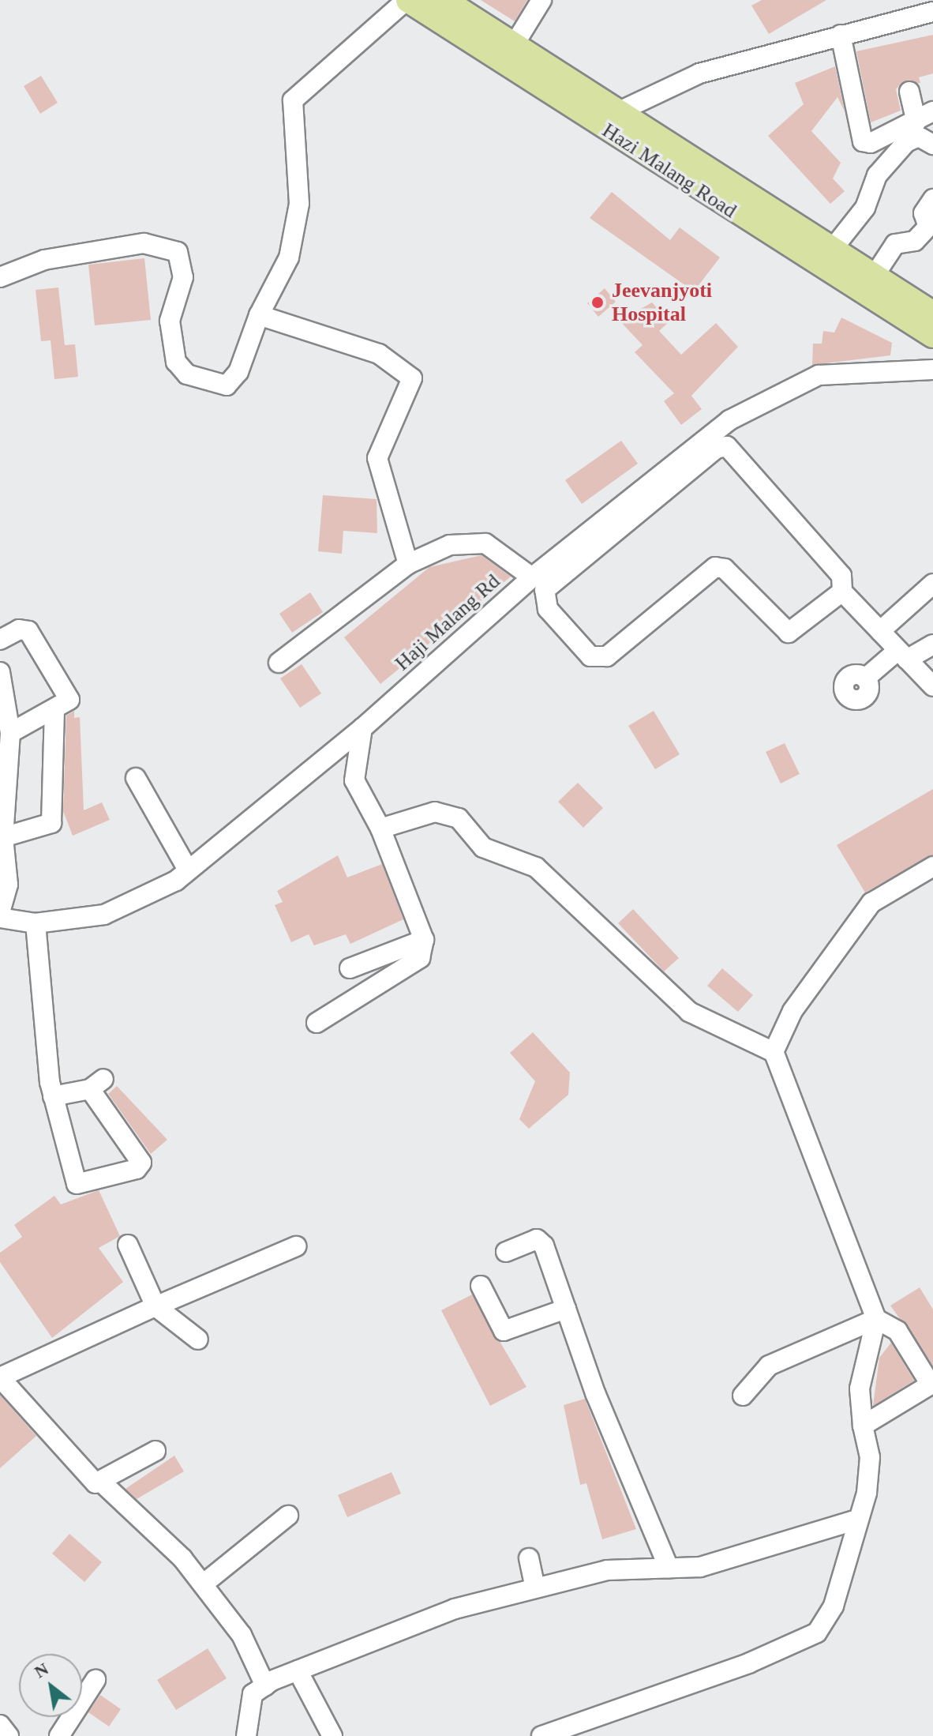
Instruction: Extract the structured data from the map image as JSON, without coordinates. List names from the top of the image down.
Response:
{
  "streets": {
    "main road": ["Hazi Malang Road"],
    "street": ["Haji Malang Rd"]
  },
  "places": ["Jeevanjyoti Hospital"],
  "north": "top left"
}
